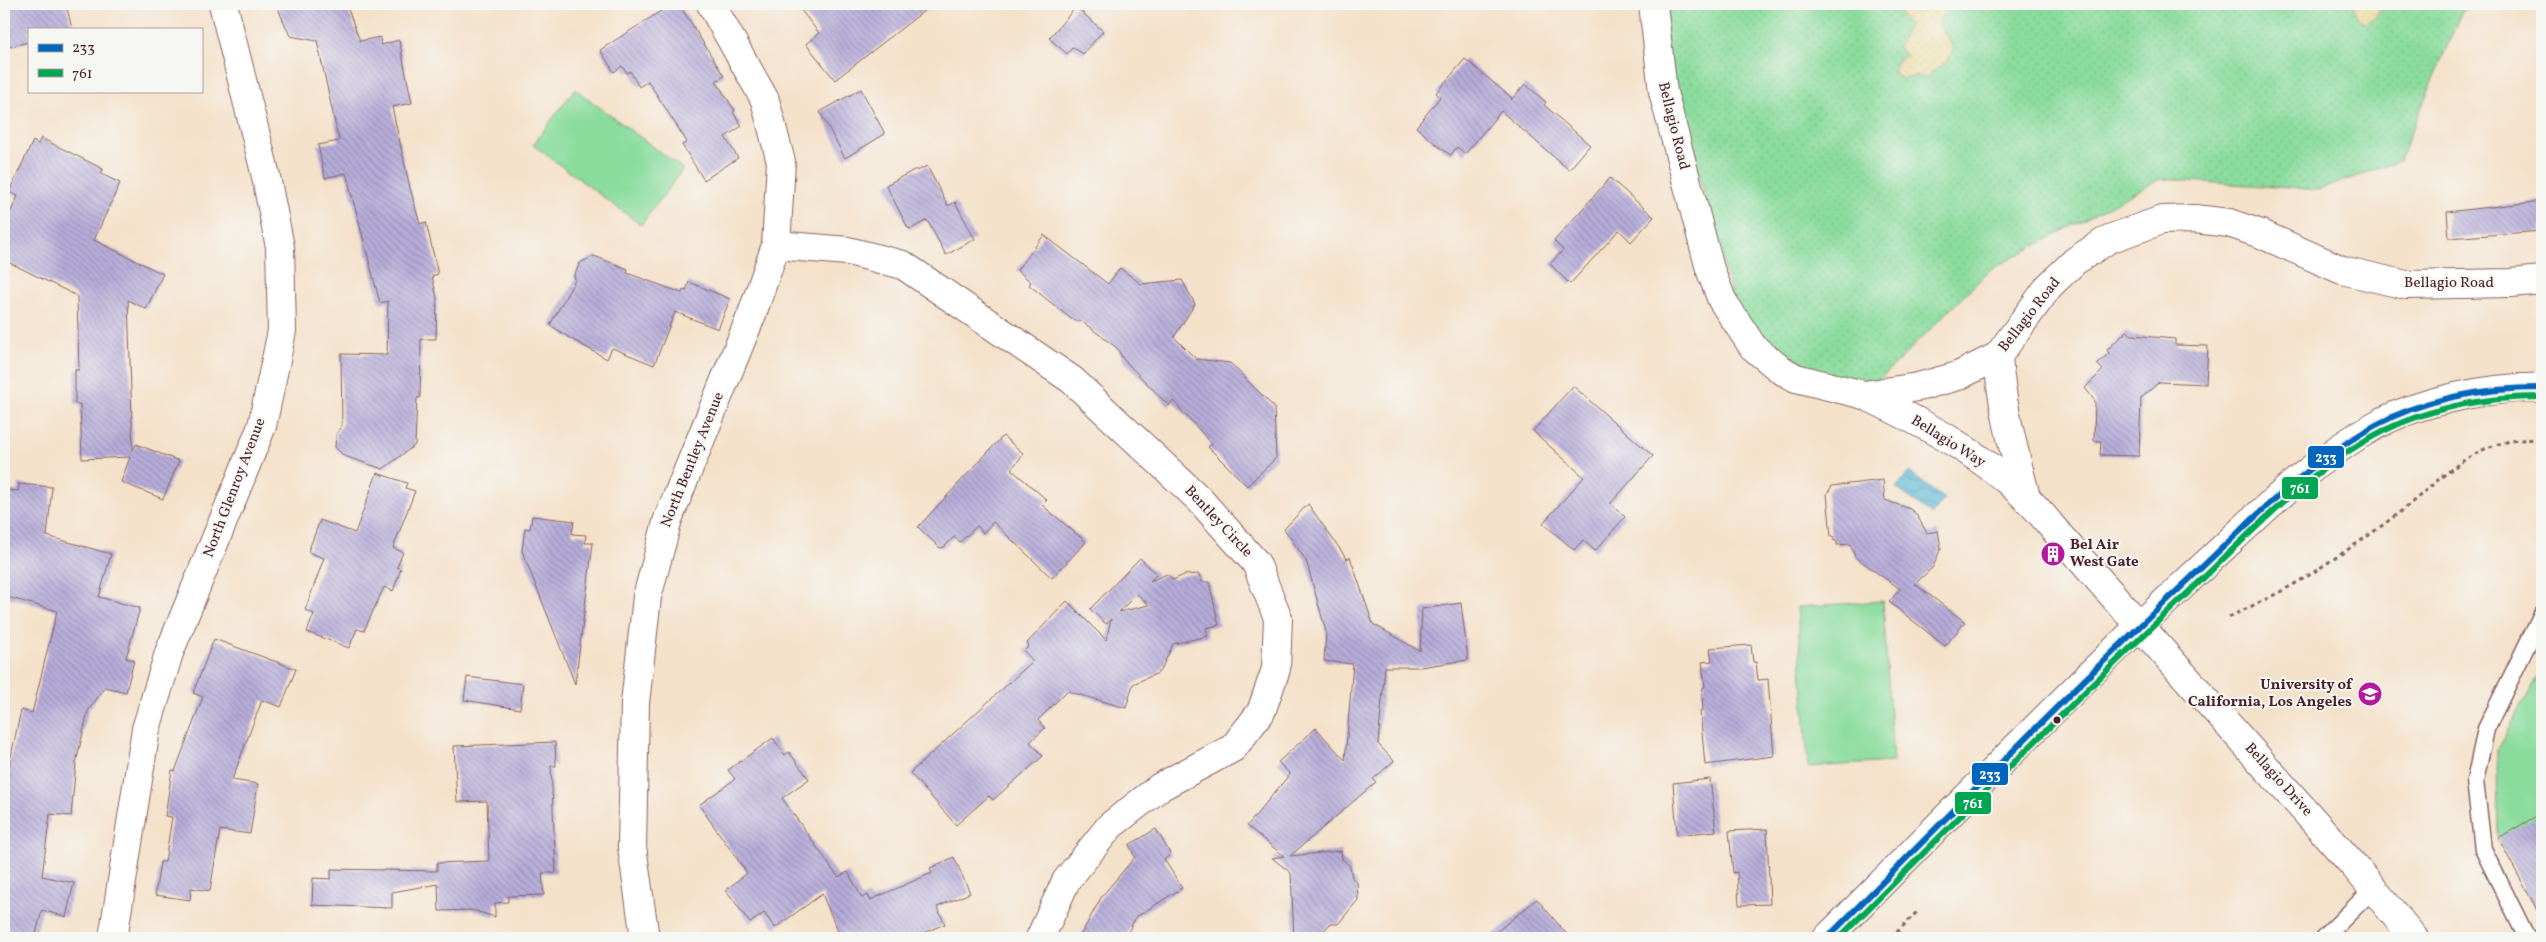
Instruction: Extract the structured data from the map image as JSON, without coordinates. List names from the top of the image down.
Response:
{
  "streets": {
    "street": [
      "Bellagio Road",
      "Bellagio Way",
      "North Bentley Avenue",
      "North Glenroy Avenue",
      "Bentley Circle",
      "Bellagio Drive"
    ]
  },
  "crossings": [
    ["Bellagio Road", "Bellagio Way"],
    ["Bellagio Way", "Bellagio Drive"],
    ["North Bentley Avenue", "Bentley Circle"]
  ],
  "places": {
    "building": ["Bel Air West Gate"],
    "school or university": ["University of California, Los Angeles"]
  },
  "lines": ["transit line 233", "transit line 761"],
  "legend": ["233", "761"]
}
